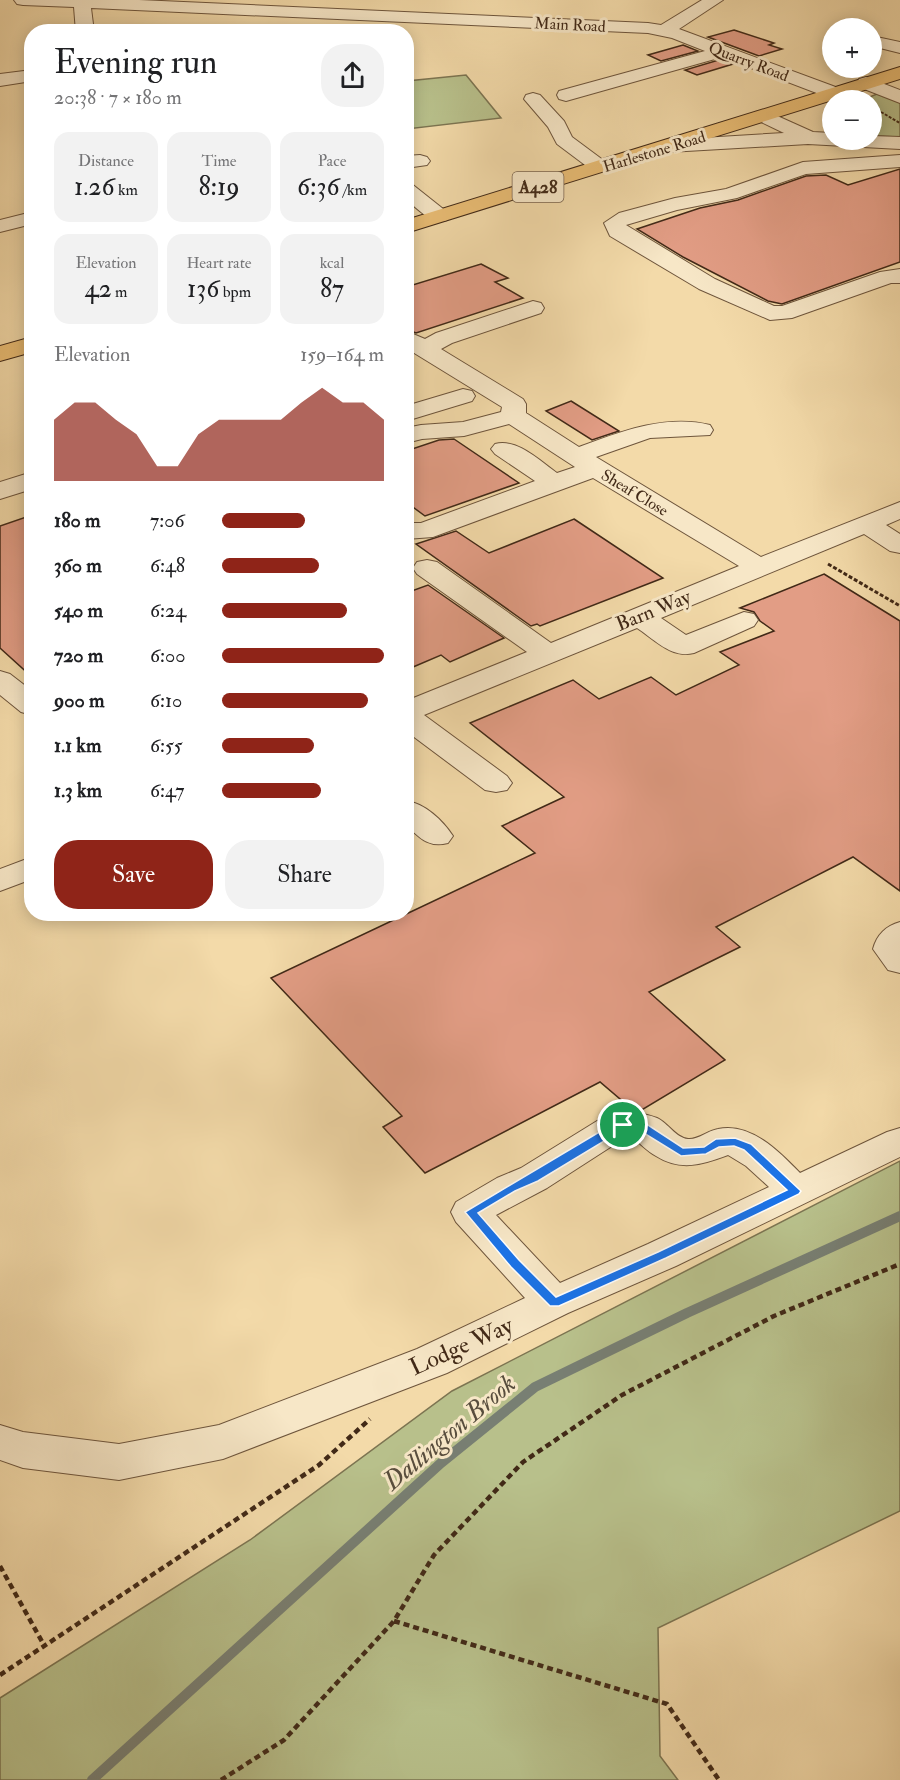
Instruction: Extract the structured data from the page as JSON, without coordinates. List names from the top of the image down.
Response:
{
  "streets": {
    "main road": ["Harlestone Road", "A428"],
    "street": [
      "Main Road",
      "Quarry Road",
      "Sheaf Close",
      "Barn Way",
      "Lodge Way"
    ]
  },
  "crossings": [
    ["Main Road", "Quarry Road"],
    ["Sheaf Close", "Barn Way"]
  ],
  "water": ["Dallington Brook"],
  "page": {
    "map_buttons": ["+", "−"],
    "heading": ["Evening run", "20:38 · 7 × 180 m"],
    "stats": [
      ["Distance", "1.26 km"],
      ["Time", "8:19"],
      ["Pace", "6:36 /km"],
      ["Elevation", "42 m"],
      ["Heart rate", "136 bpm"],
      ["kcal", "87"]
    ],
    "chart": ["Elevation", "159–164 m"],
    "list": [
      {
        "name": "180 m",
        "note": "7:06"
      },
      {
        "name": "360 m",
        "note": "6:48"
      },
      {
        "name": "540 m",
        "note": "6:24"
      },
      {
        "name": "720 m",
        "note": "6:00"
      },
      {
        "name": "900 m",
        "note": "6:10"
      },
      {
        "name": "1.1 km",
        "note": "6:55"
      },
      {
        "name": "1.3 km",
        "note": "6:47"
      }
    ],
    "buttons": ["Save", "Share"]
  }
}
